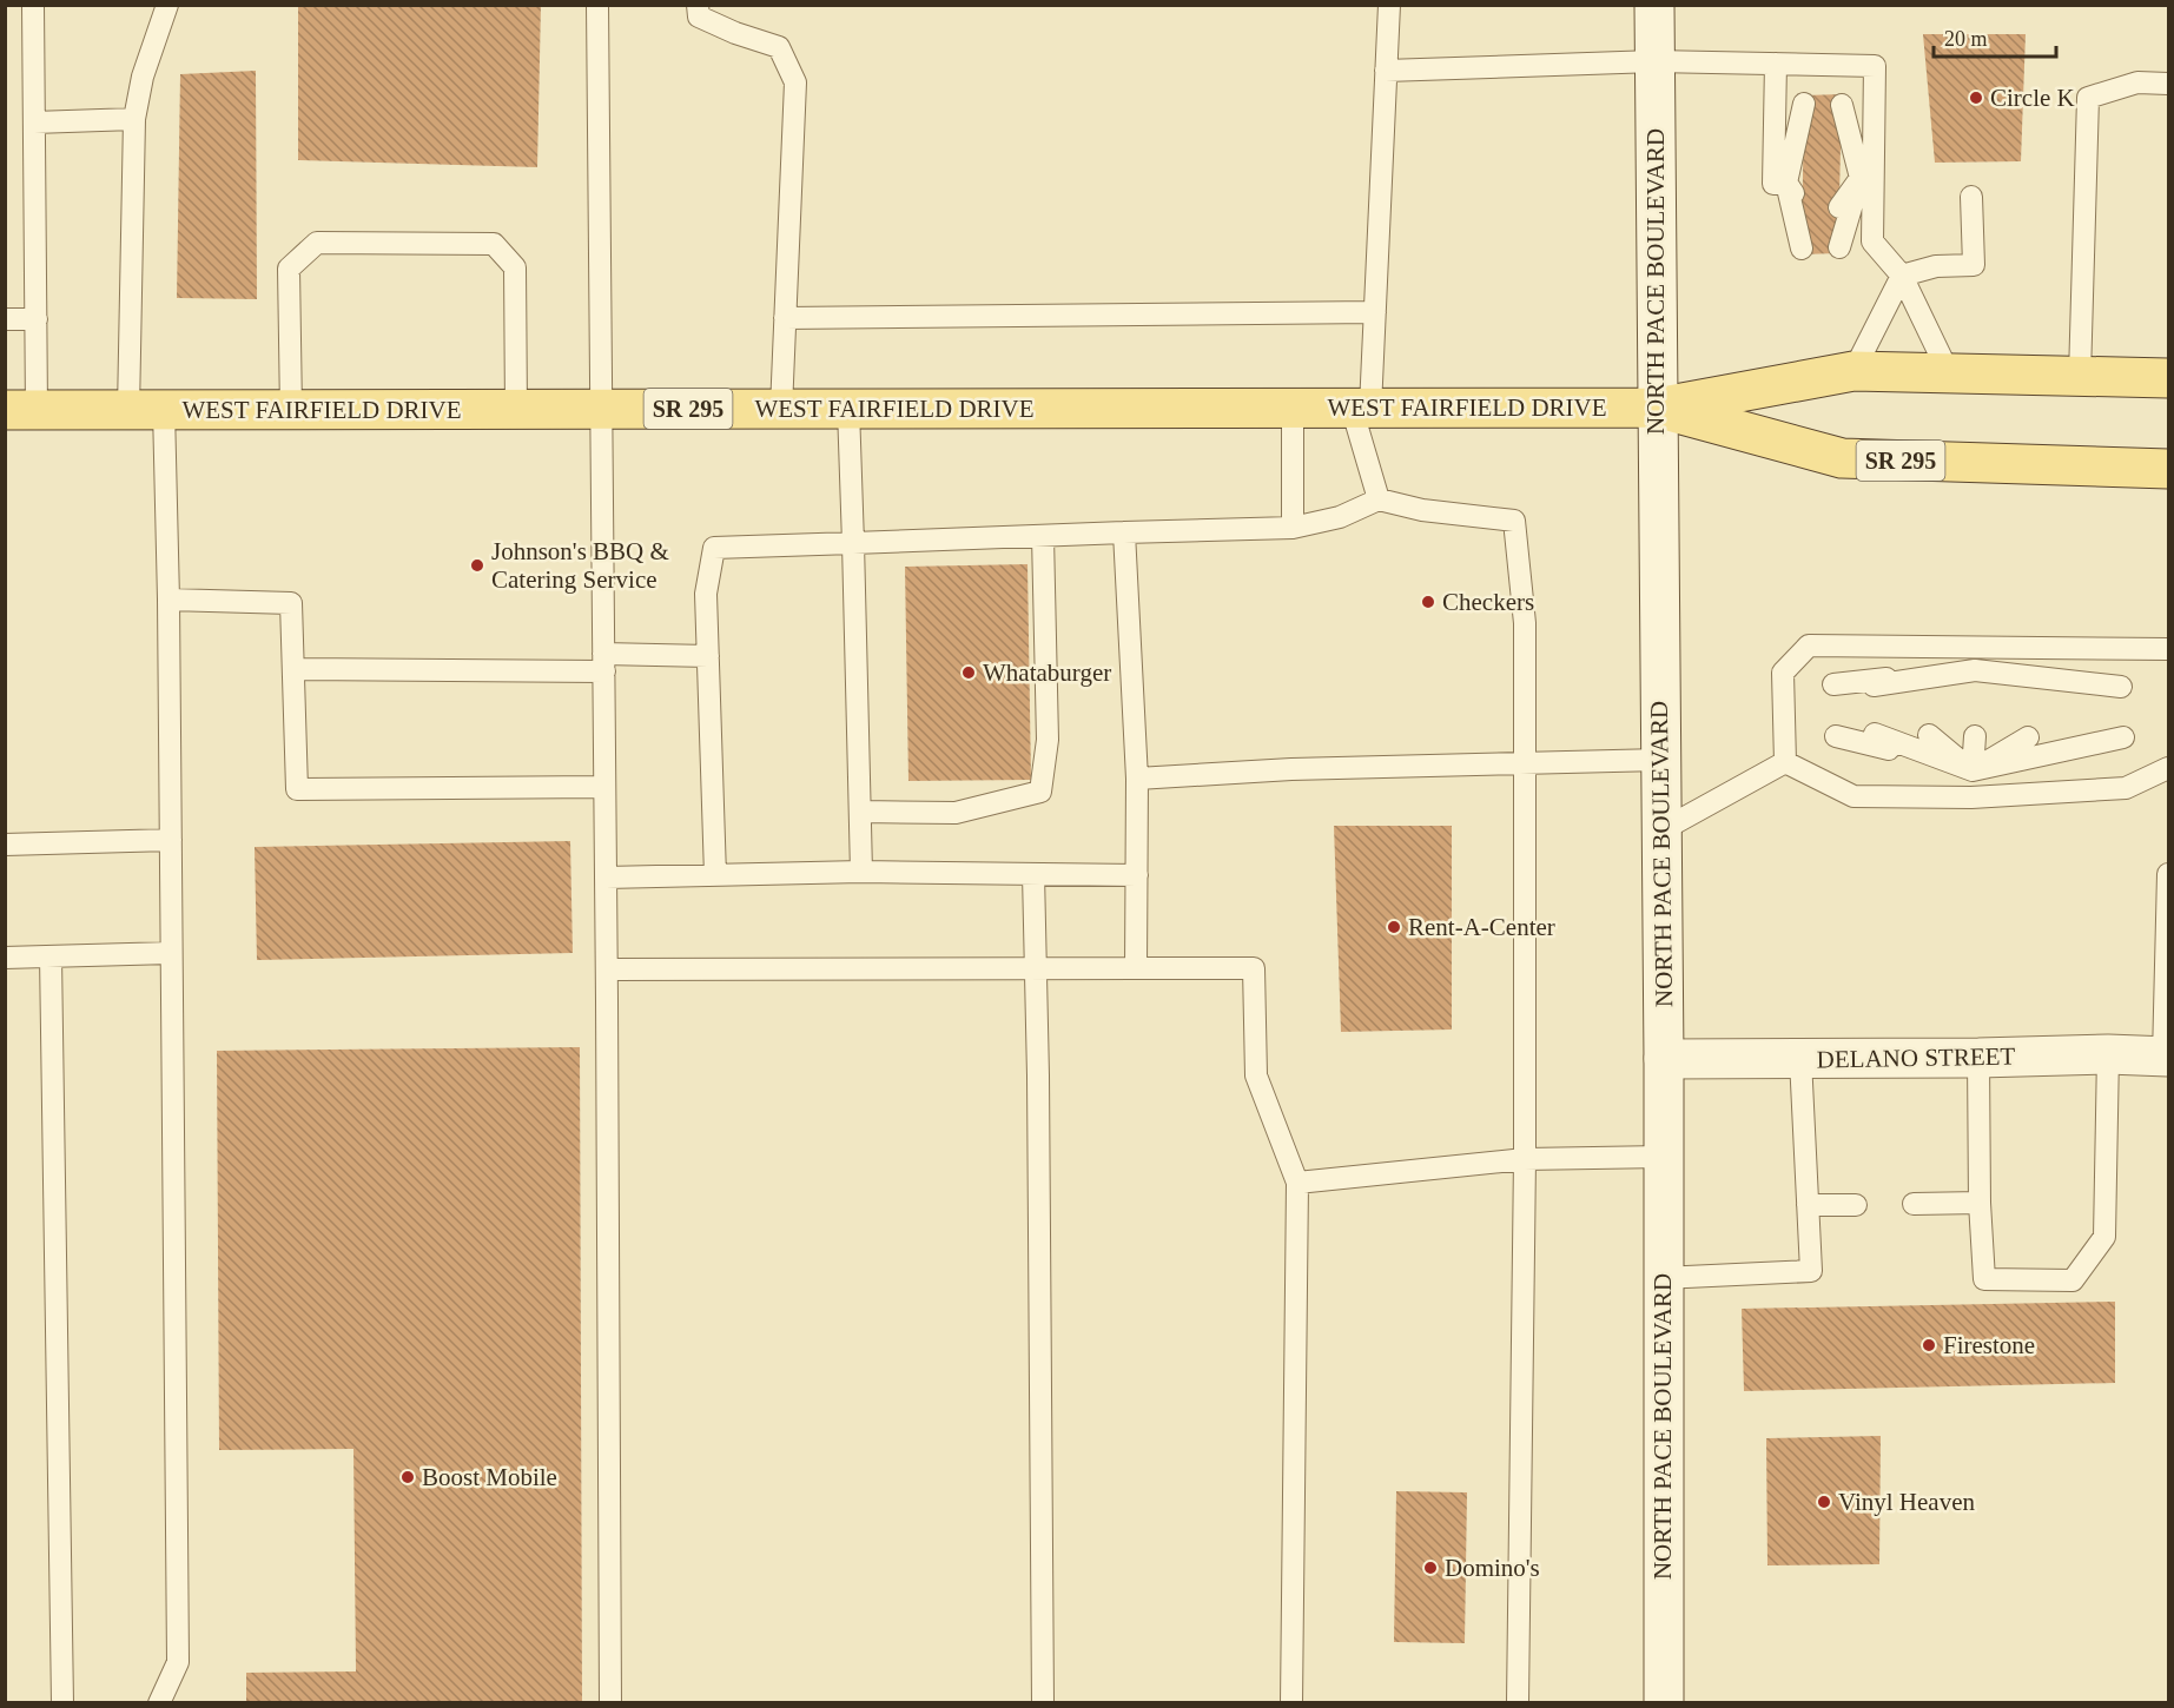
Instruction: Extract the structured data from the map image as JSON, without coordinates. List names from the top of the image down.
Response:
{
  "streets": {
    "main road": [
      "NORTH PACE BOULEVARD",
      "WEST FAIRFIELD DRIVE",
      "SR 295",
      "DELANO STREET"
    ]
  },
  "crossings": [
    ["NORTH PACE BOULEVARD", "WEST FAIRFIELD DRIVE"],
    ["NORTH PACE BOULEVARD", "DELANO STREET"]
  ],
  "places": [
    "Circle K",
    "Johnson's BBQ & Catering Service",
    "Checkers",
    "Whataburger",
    "Rent-A-Center",
    "Firestone",
    "Boost Mobile",
    "Vinyl Heaven",
    "Domino's"
  ],
  "scale_bar": "20 m"
}
